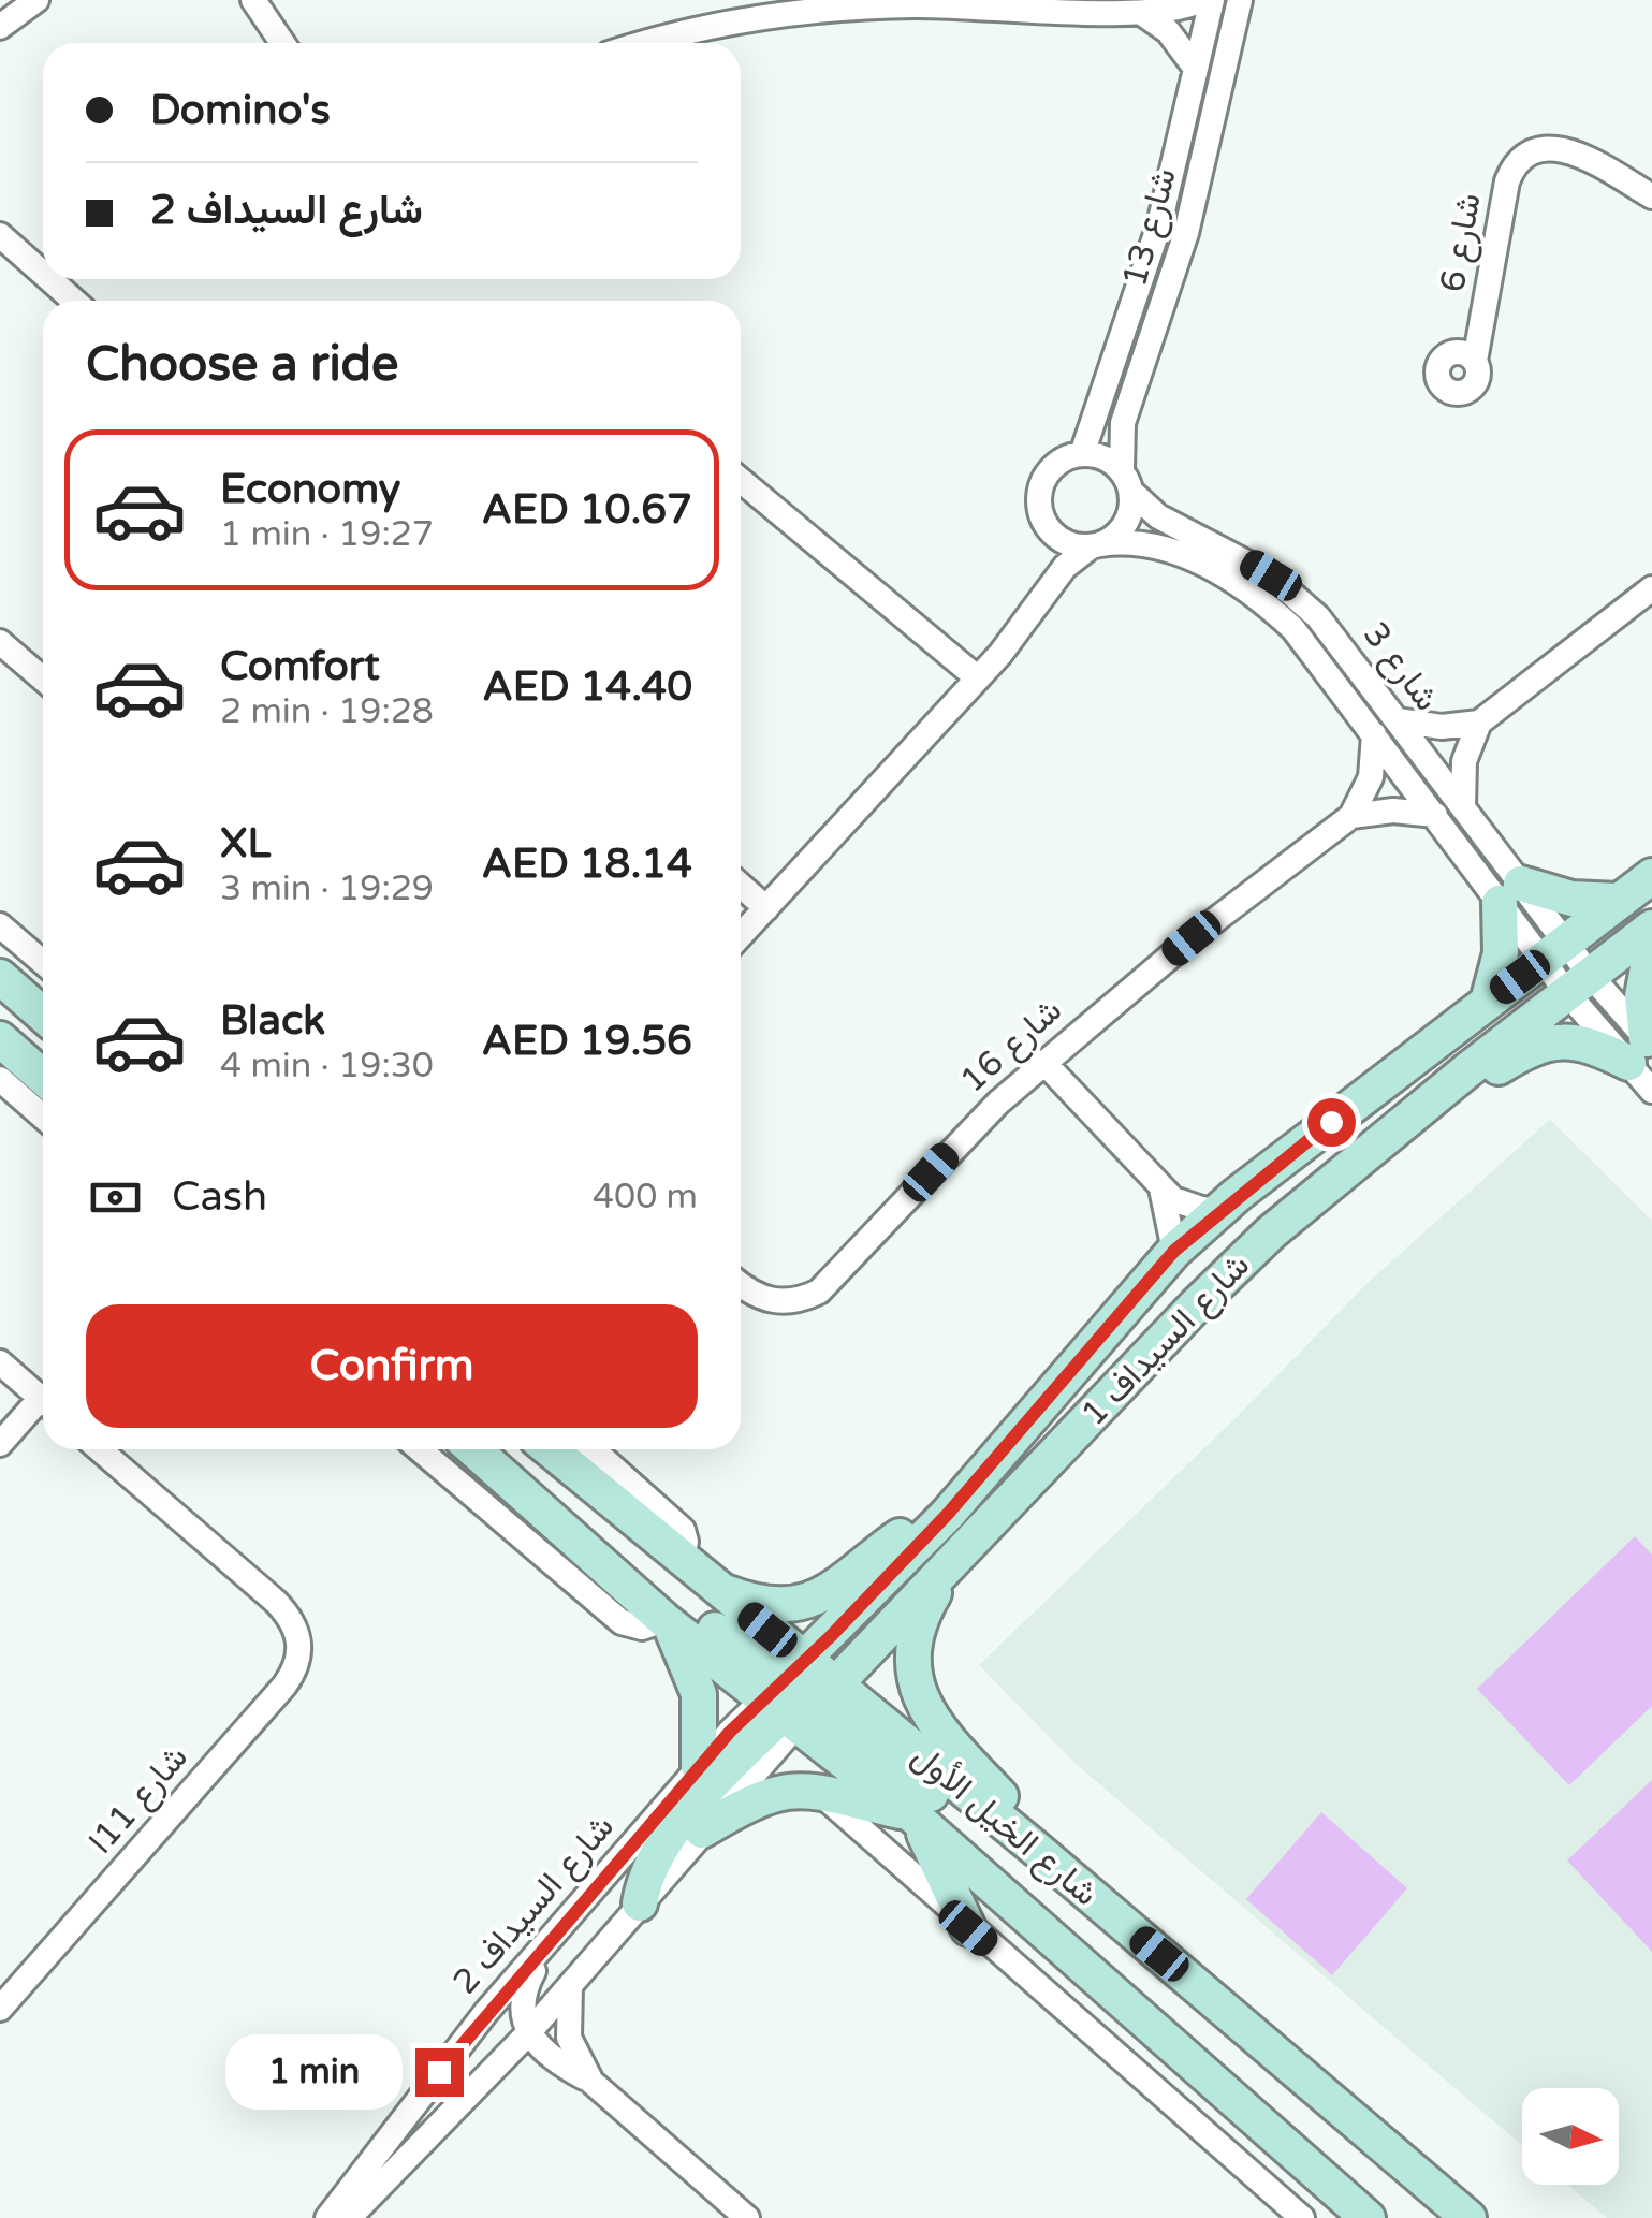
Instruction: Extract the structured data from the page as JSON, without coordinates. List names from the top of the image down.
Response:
{
  "streets": {
    "main road": ["شارع السيداف 1", "شارع الخيل الأول"],
    "street": [
      "شارع 13",
      "شارع 6",
      "شارع 3",
      "شارع 16",
      "شارع 11ا",
      "شارع السيداف 2"
    ]
  },
  "crossings": [
    ["شارع 13", "شارع 3"],
    ["شارع 3", "شارع السيداف 1"],
    ["شارع السيداف 1", "شارع الخيل الأول"],
    ["شارع السيداف 1", "شارع السيداف 2"],
    ["شارع الخيل الأول", "شارع السيداف 2"]
  ],
  "north": "right",
  "page": {
    "banner": ["Domino's", "شارع السيداف 2"],
    "heading": "Choose a ride",
    "list": [
      {
        "name": "Economy",
        "note": "1 min · 19:27",
        "value": "AED 10.67"
      },
      {
        "name": "Comfort",
        "note": "2 min · 19:28",
        "value": "AED 14.40"
      },
      {
        "name": "XL",
        "note": "3 min · 19:29",
        "value": "AED 18.14"
      },
      {
        "name": "Black",
        "note": "4 min · 19:30",
        "value": "AED 19.56"
      }
    ],
    "pay": ["Cash", "400 m"],
    "buttons": "Confirm",
    "bubble": "1 min"
  }
}
